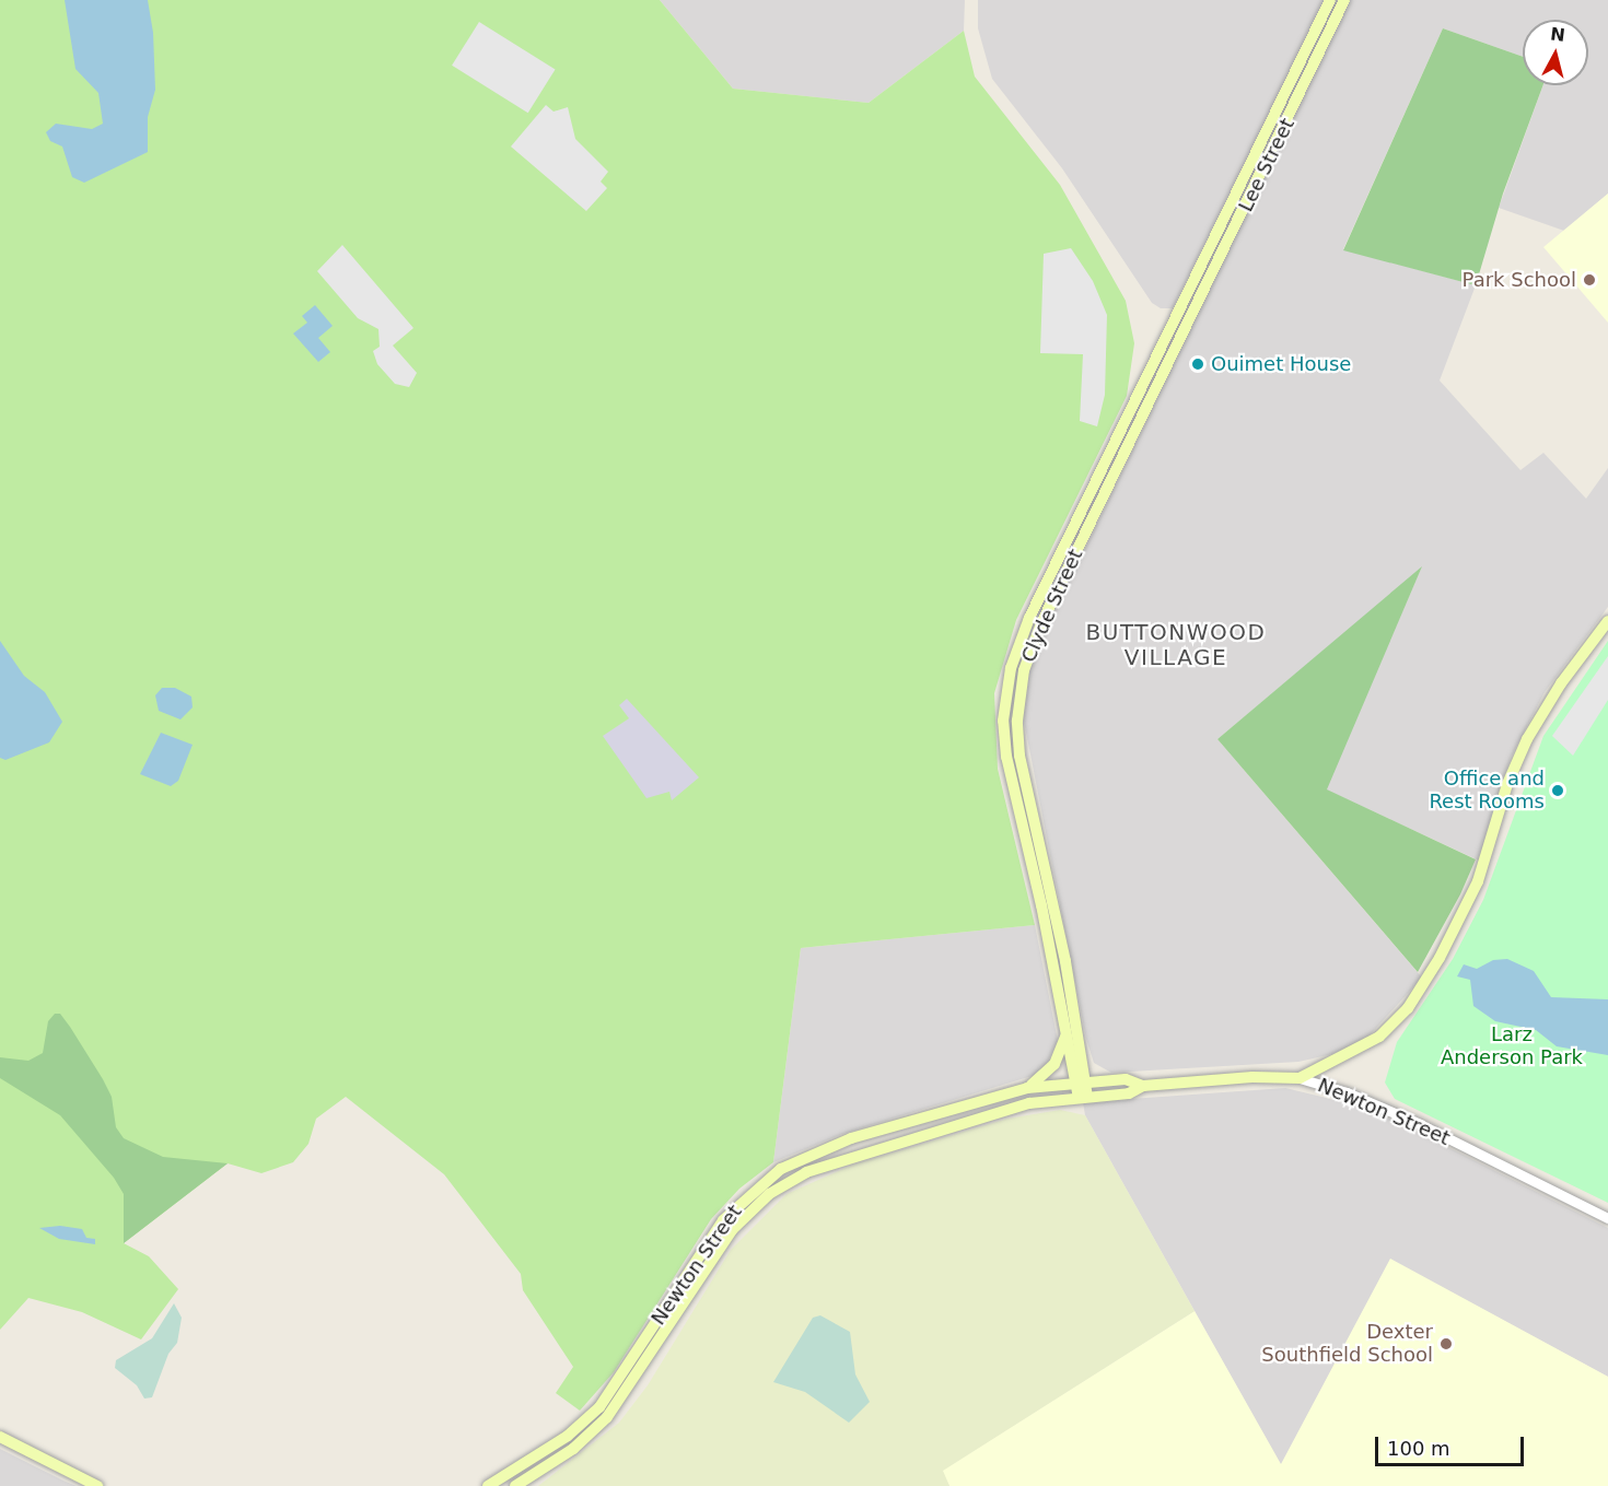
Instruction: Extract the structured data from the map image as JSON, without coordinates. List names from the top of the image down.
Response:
{
  "streets": {
    "main road": ["Lee Street", "Clyde Street", "Newton Street"]
  },
  "crossings": [
    ["Lee Street", "Clyde Street"],
    ["Clyde Street", "Newton Street"]
  ],
  "districts": ["BUTTONWOOD VILLAGE"],
  "parks": ["Larz Anderson Park"],
  "places": [
    "Park School",
    "Ouimet House",
    "Office and Rest Rooms",
    "Dexter Southfield School"
  ],
  "scale_bar": "100 m",
  "north": "top"
}
